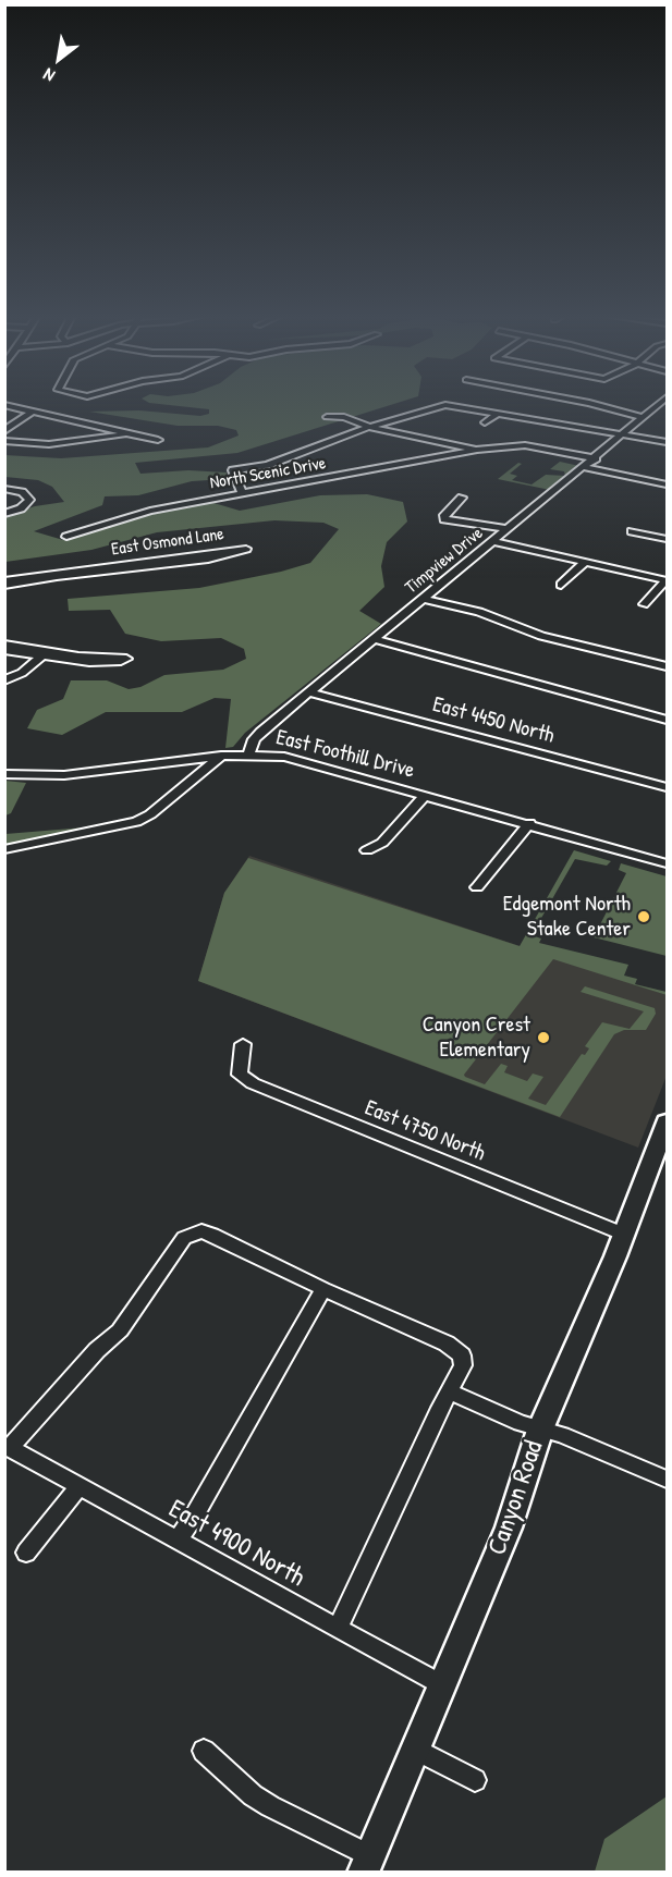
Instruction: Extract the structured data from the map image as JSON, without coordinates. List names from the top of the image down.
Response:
{
  "streets": {
    "main road": ["Canyon Road"],
    "street": [
      "North Scenic Drive",
      "East Osmond Lane",
      "Timpview Drive",
      "East 4450 North",
      "East Foothill Drive",
      "East 4750 North",
      "East 4900 North"
    ]
  },
  "crossings": [
    ["Timpview Drive", "East 4450 North"],
    ["Timpview Drive", "East Foothill Drive"],
    ["East 4750 North", "Canyon Road"],
    ["Canyon Road", "East 4900 North"]
  ],
  "places": ["Edgemont North Stake Center", "Canyon Crest Elementary"],
  "north": "bottom left"
}
